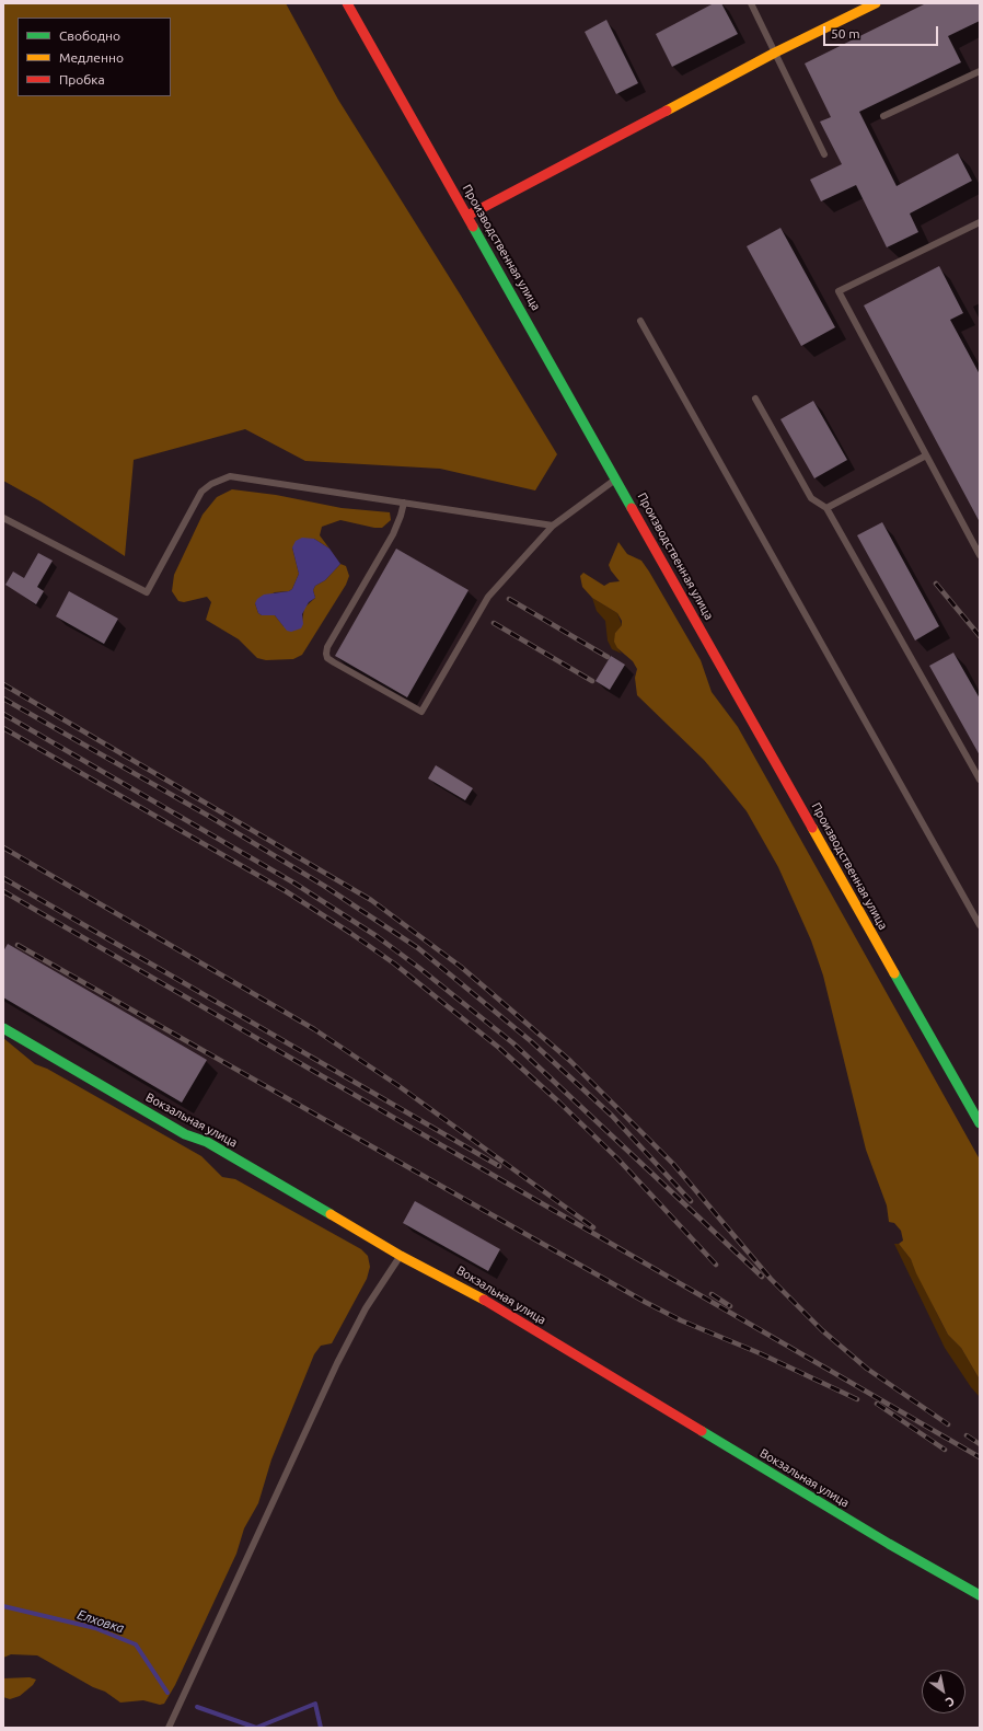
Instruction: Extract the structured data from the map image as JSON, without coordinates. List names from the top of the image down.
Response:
{
  "streets": {
    "street": ["Производственная улица", "Вокзальная улица"]
  },
  "water": ["Елховка"],
  "legend": ["Свободно", "Медленно", "Пробка"],
  "scale_bar": "50 m",
  "north": "bottom right"
}
